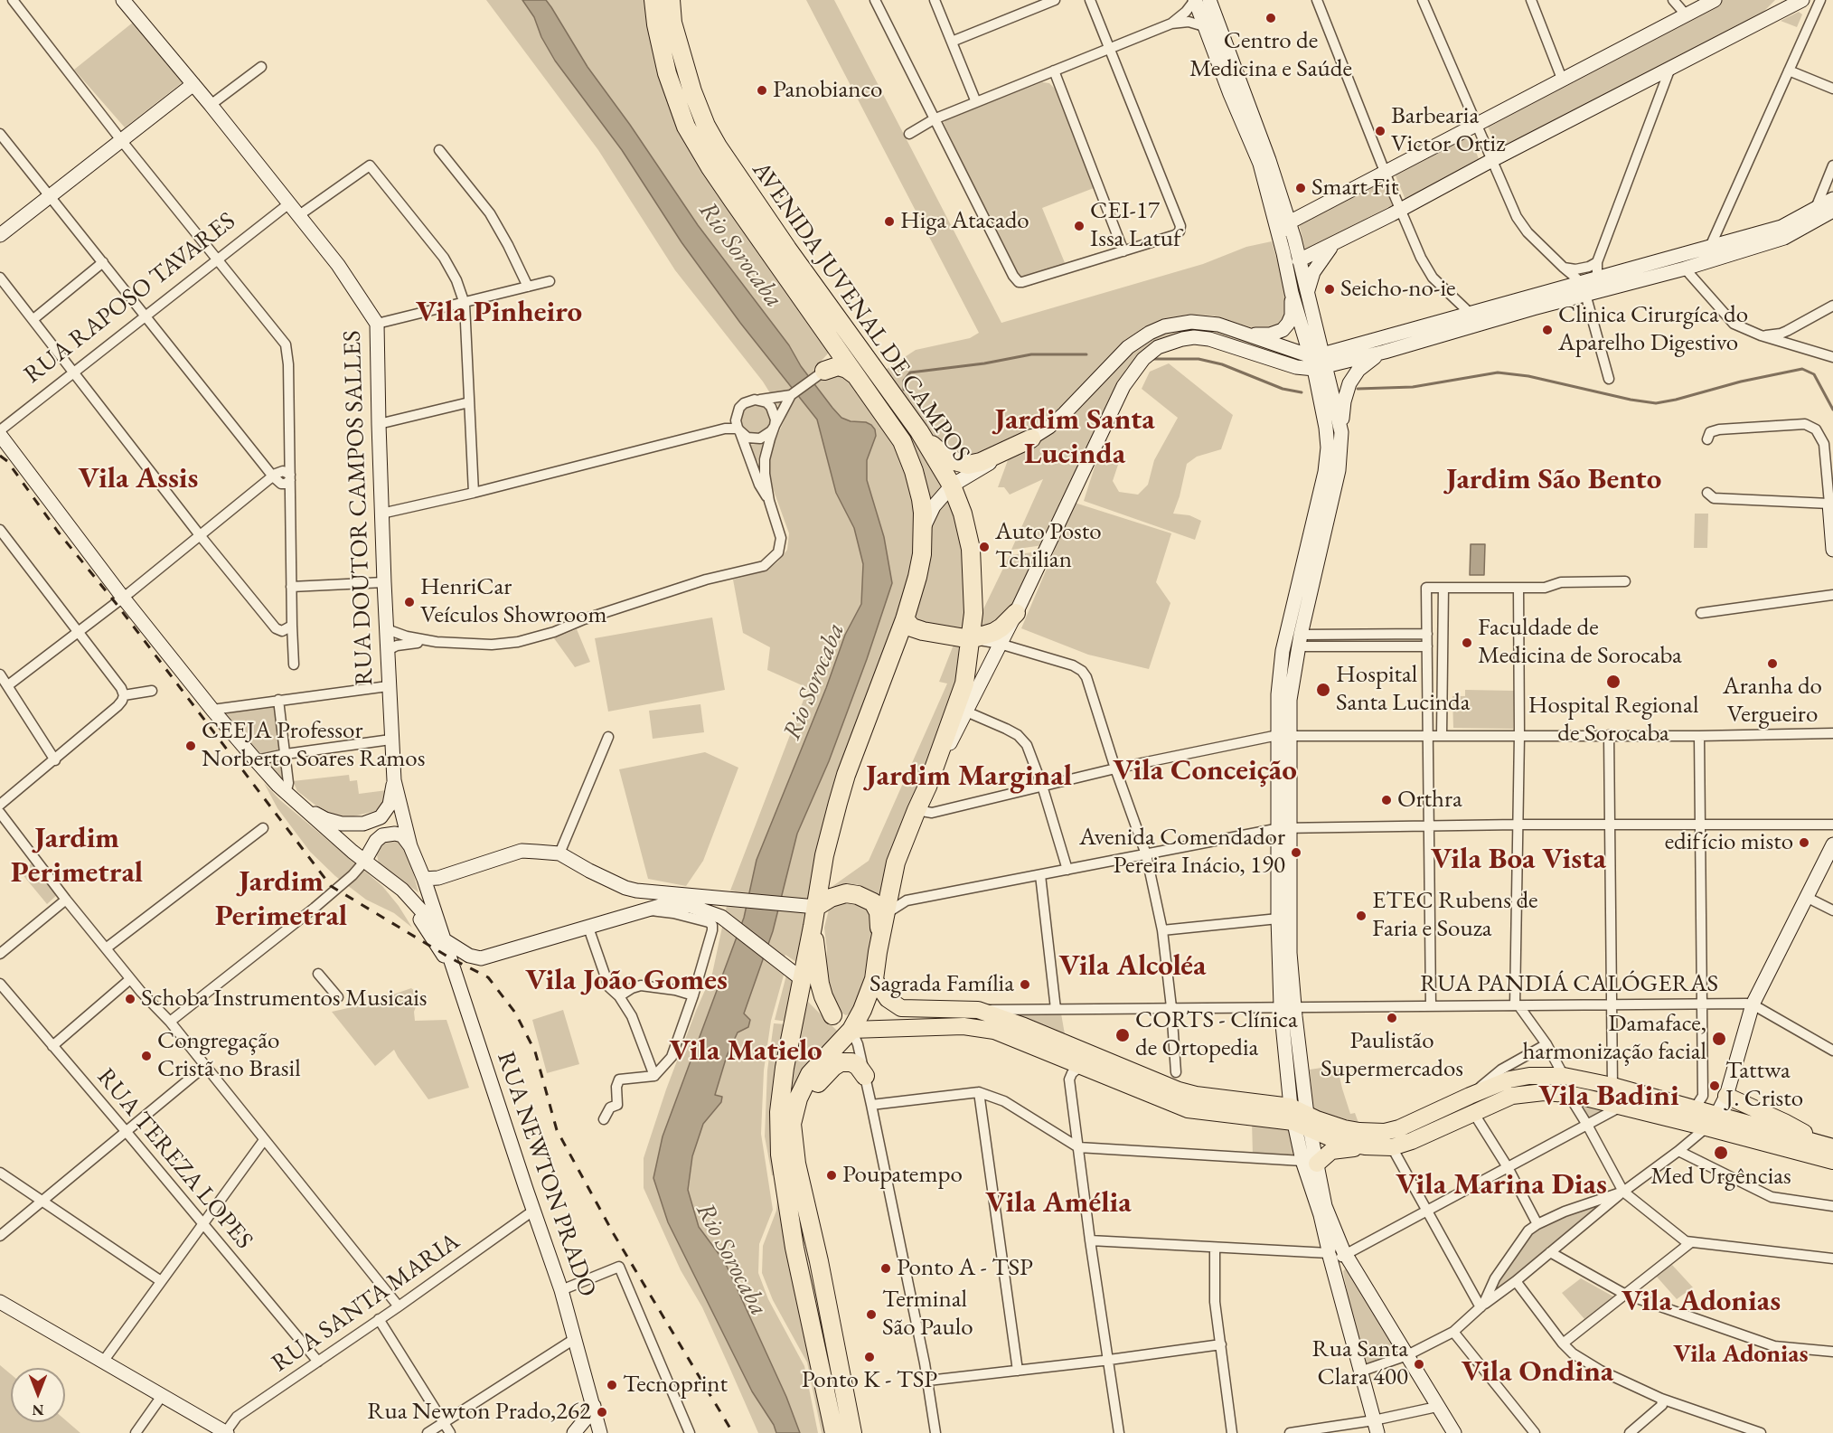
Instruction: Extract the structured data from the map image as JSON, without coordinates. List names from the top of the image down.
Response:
{
  "streets": {
    "highway": ["AVENIDA JUVENAL DE CAMPOS"],
    "main road": ["RUA DOUTOR CAMPOS SALLES", "RUA NEWTON PRADO"],
    "street": [
      "RUA RAPOSO TAVARES",
      "RUA PANDIÁ CALÓGERAS",
      "RUA TEREZA LOPES",
      "RUA SANTA MARIA"
    ]
  },
  "crossings": [
    ["RUA RAPOSO TAVARES", "RUA DOUTOR CAMPOS SALLES"],
    ["RUA DOUTOR CAMPOS SALLES", "RUA NEWTON PRADO"],
    ["RUA TEREZA LOPES", "RUA SANTA MARIA"],
    ["RUA NEWTON PRADO", "RUA SANTA MARIA"]
  ],
  "districts": [
    "Vila Pinheiro",
    "Jardim Santa Lucinda",
    "Vila Assis",
    "Jardim São Bento",
    "Vila Conceição",
    "Jardim Marginal",
    "Jardim Perimetral",
    "Vila Boa Vista",
    "Jardim Perimetral",
    "Vila Alcoléa",
    "Vila João Gomes",
    "Vila Matielo",
    "Vila Badini",
    "Vila Marina Dias",
    "Vila Amélia",
    "Vila Adonias",
    "Vila Adonias",
    "Vila Ondina"
  ],
  "water": ["Rio Sorocaba"],
  "places": [
    "Centro de Medicina e Saúde",
    "Panobianco",
    "Barbearia Victor Ortiz",
    "Smart Fit",
    "Higa Atacado",
    "CEI-17 Issa Latuf",
    "Seicho-no-ie",
    "Clinica Cirurgíca do Aparelho Digestivo",
    "Auto Posto Tchilian",
    "HenriCar Veículos Showroom",
    "Faculdade de Medicina de Sorocaba",
    "Aranha do Vergueiro",
    "Hospital Regional de Sorocaba",
    "Hospital Santa Lucinda",
    "CEEJA Professor Norberto Soares Ramos",
    "Orthra",
    "edifício misto",
    "Avenida Comendador Pereira Inácio, 190",
    "ETEC Rubens de Faria e Souza",
    "Sagrada Família",
    "Schoba Instrumentos Musicais",
    "Paulistão Supermercados",
    "CORTS - Clínica de Ortopedia",
    "Damaface, harmonização facial",
    "Congregação Cristã no Brasil",
    "Tattwa J. Cristo",
    "Med Urgências",
    "Poupatempo",
    "Ponto A - TSP",
    "Terminal São Paulo",
    "Ponto K - TSP",
    "Rua Santa Clara 400",
    "Tecnoprint",
    "Rua Newton Prado,262"
  ],
  "north": "bottom"
}
